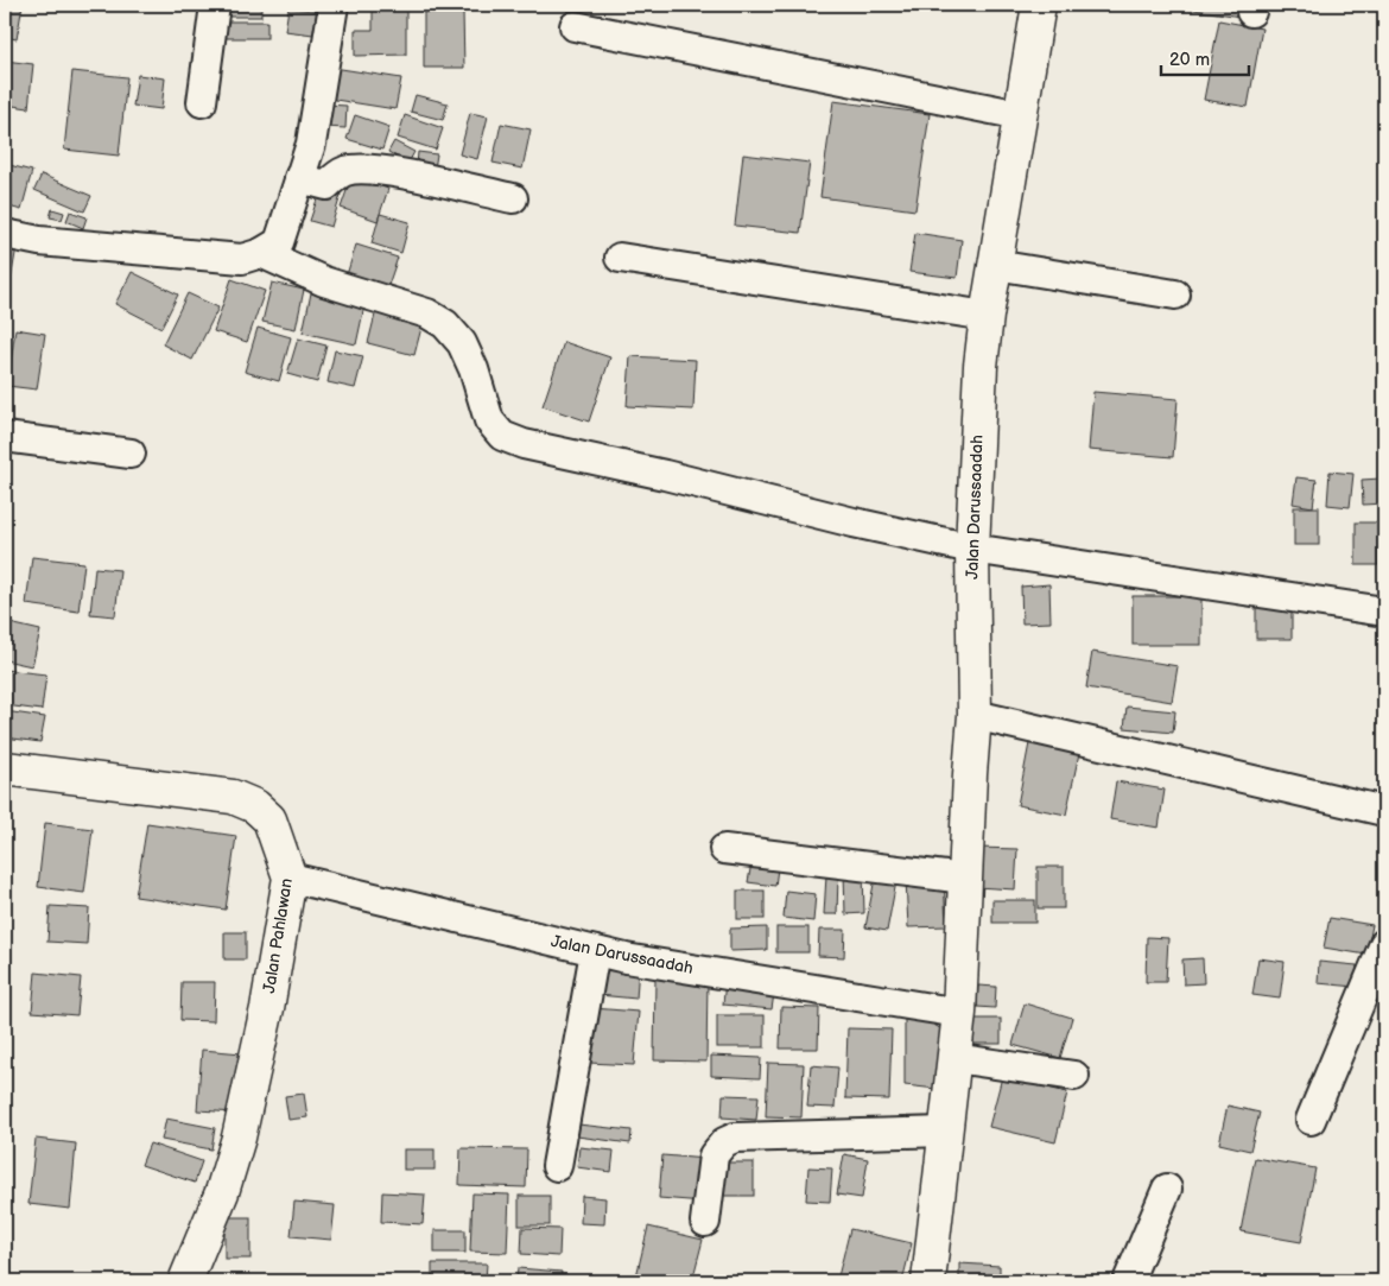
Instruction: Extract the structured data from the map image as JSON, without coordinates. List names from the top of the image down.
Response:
{
  "streets": {
    "street": ["Jalan Darussaadah", "Jalan Pahlawan"]
  },
  "crossings": [
    ["Jalan Darussaadah", "Jalan Pahlawan"]
  ],
  "scale_bar": "20 m"
}
